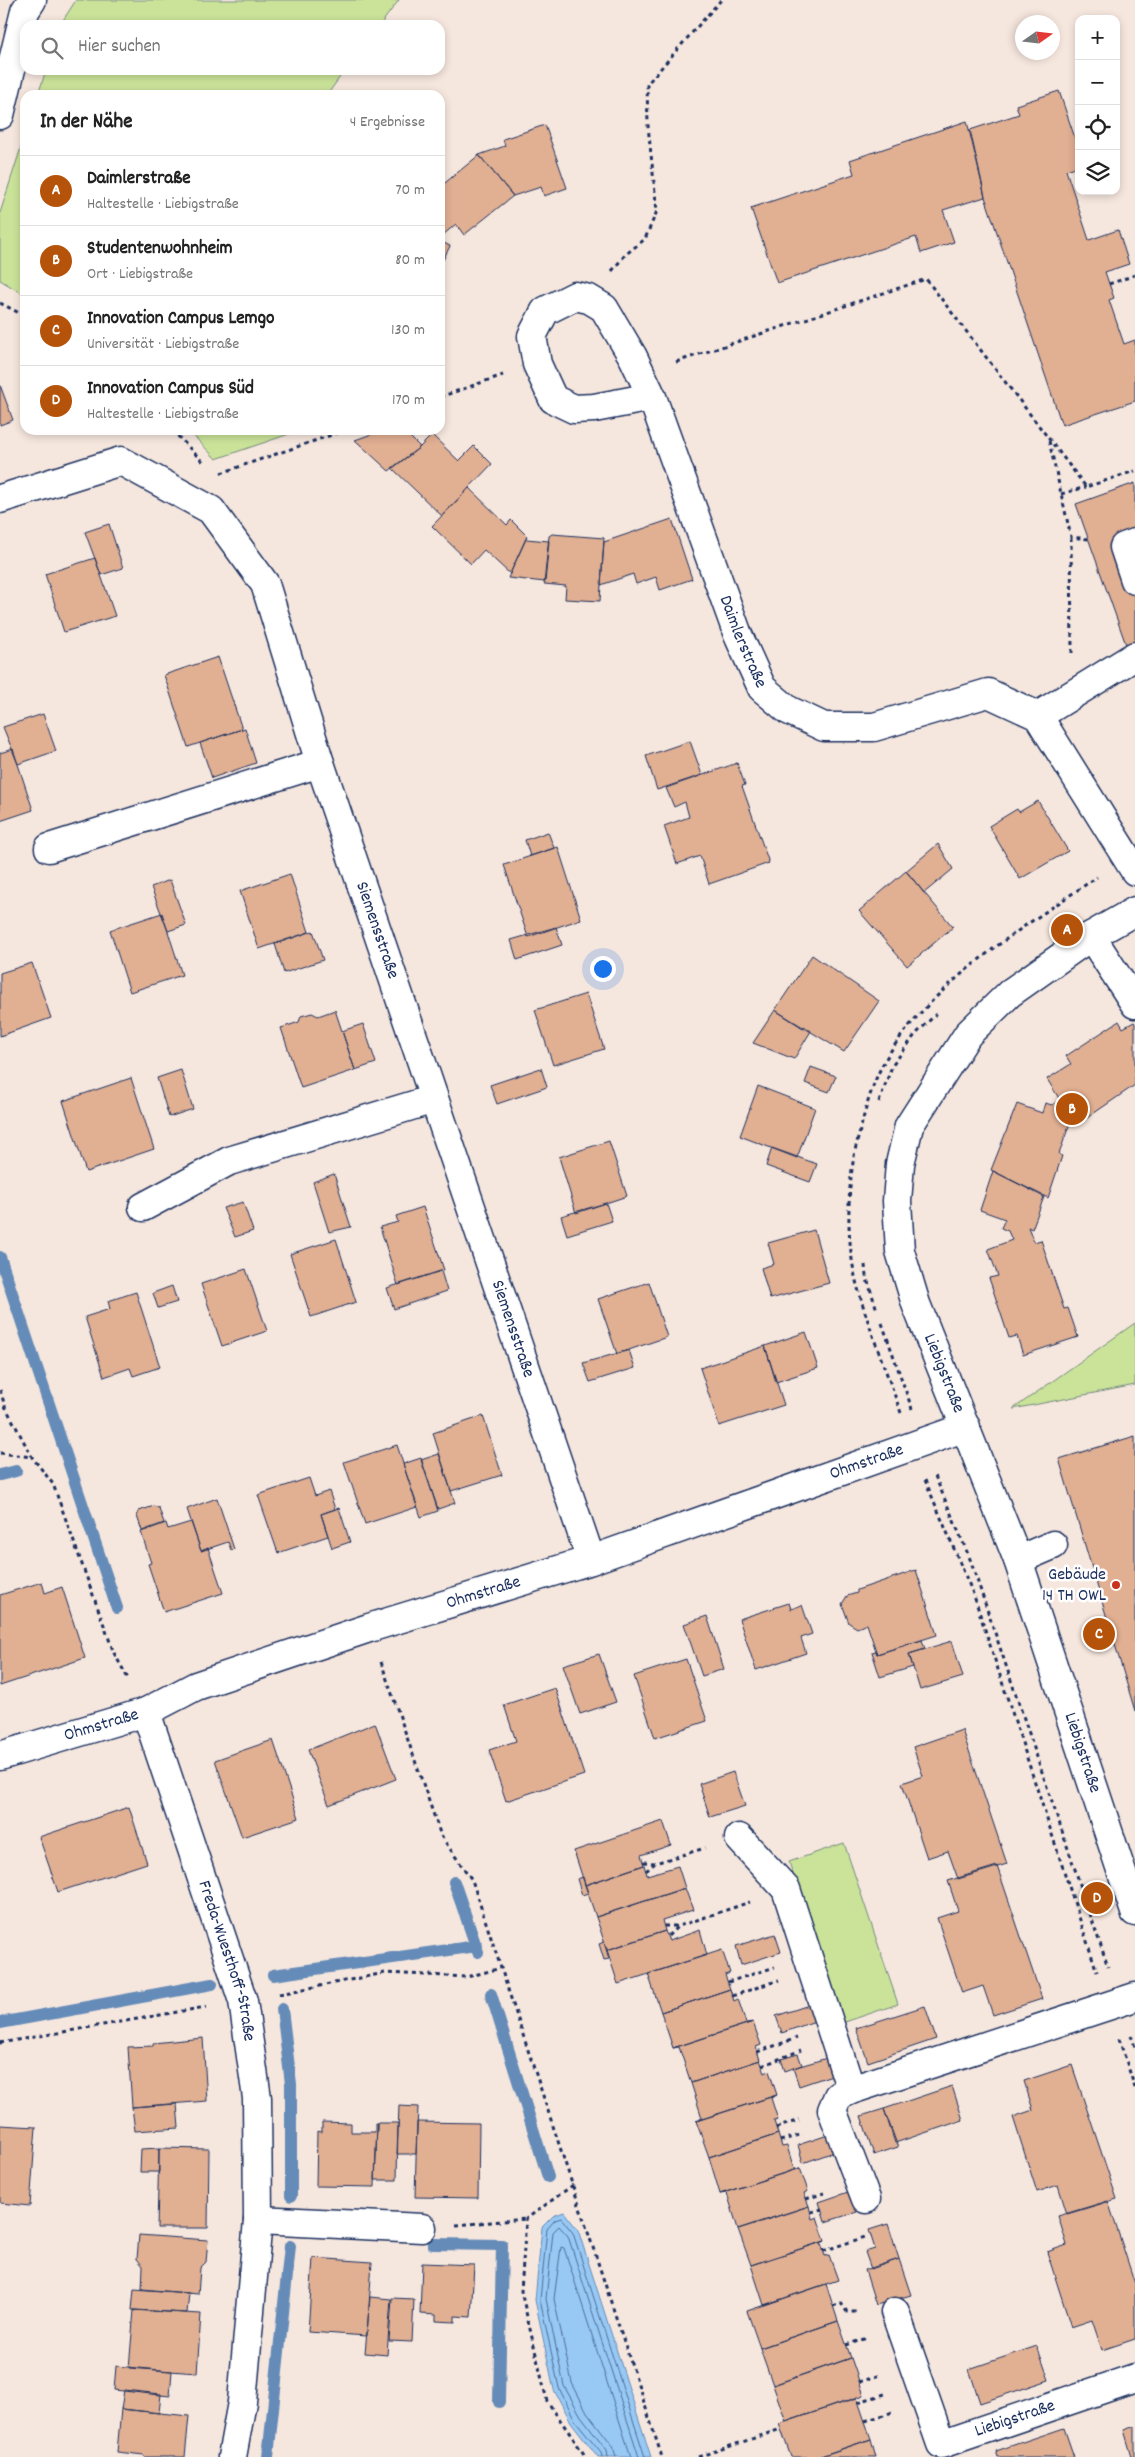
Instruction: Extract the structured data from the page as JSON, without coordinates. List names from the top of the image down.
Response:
{
  "streets": {
    "street": [
      "Daimlerstraße",
      "Siemensstraße",
      "Liebigstraße",
      "Ohmstraße",
      "Freda-Wuesthoff-Straße"
    ]
  },
  "crossings": [
    ["Siemensstraße", "Ohmstraße"],
    ["Liebigstraße", "Ohmstraße"],
    ["Ohmstraße", "Freda-Wuesthoff-Straße"]
  ],
  "places": ["Gebäude 14 TH OWL"],
  "north": "right",
  "page": {
    "map_buttons": ["+", "−"],
    "search": "Hier suchen",
    "heading": ["In der Nähe", "4 Ergebnisse"],
    "list": [
      {
        "mark": "A",
        "name": "Daimlerstraße",
        "note": "Haltestelle · Liebigstraße",
        "value": "70 m"
      },
      {
        "mark": "B",
        "name": "Studentenwohnheim",
        "note": "Ort · Liebigstraße",
        "value": "80 m"
      },
      {
        "mark": "C",
        "name": "Innovation Campus Lemgo",
        "note": "Universität · Liebigstraße",
        "value": "130 m"
      },
      {
        "mark": "D",
        "name": "Innovation Campus Süd",
        "note": "Haltestelle · Liebigstraße",
        "value": "170 m"
      }
    ],
    "pins": [
      "A",
      "B",
      "C",
      "D"
    ]
  }
}
